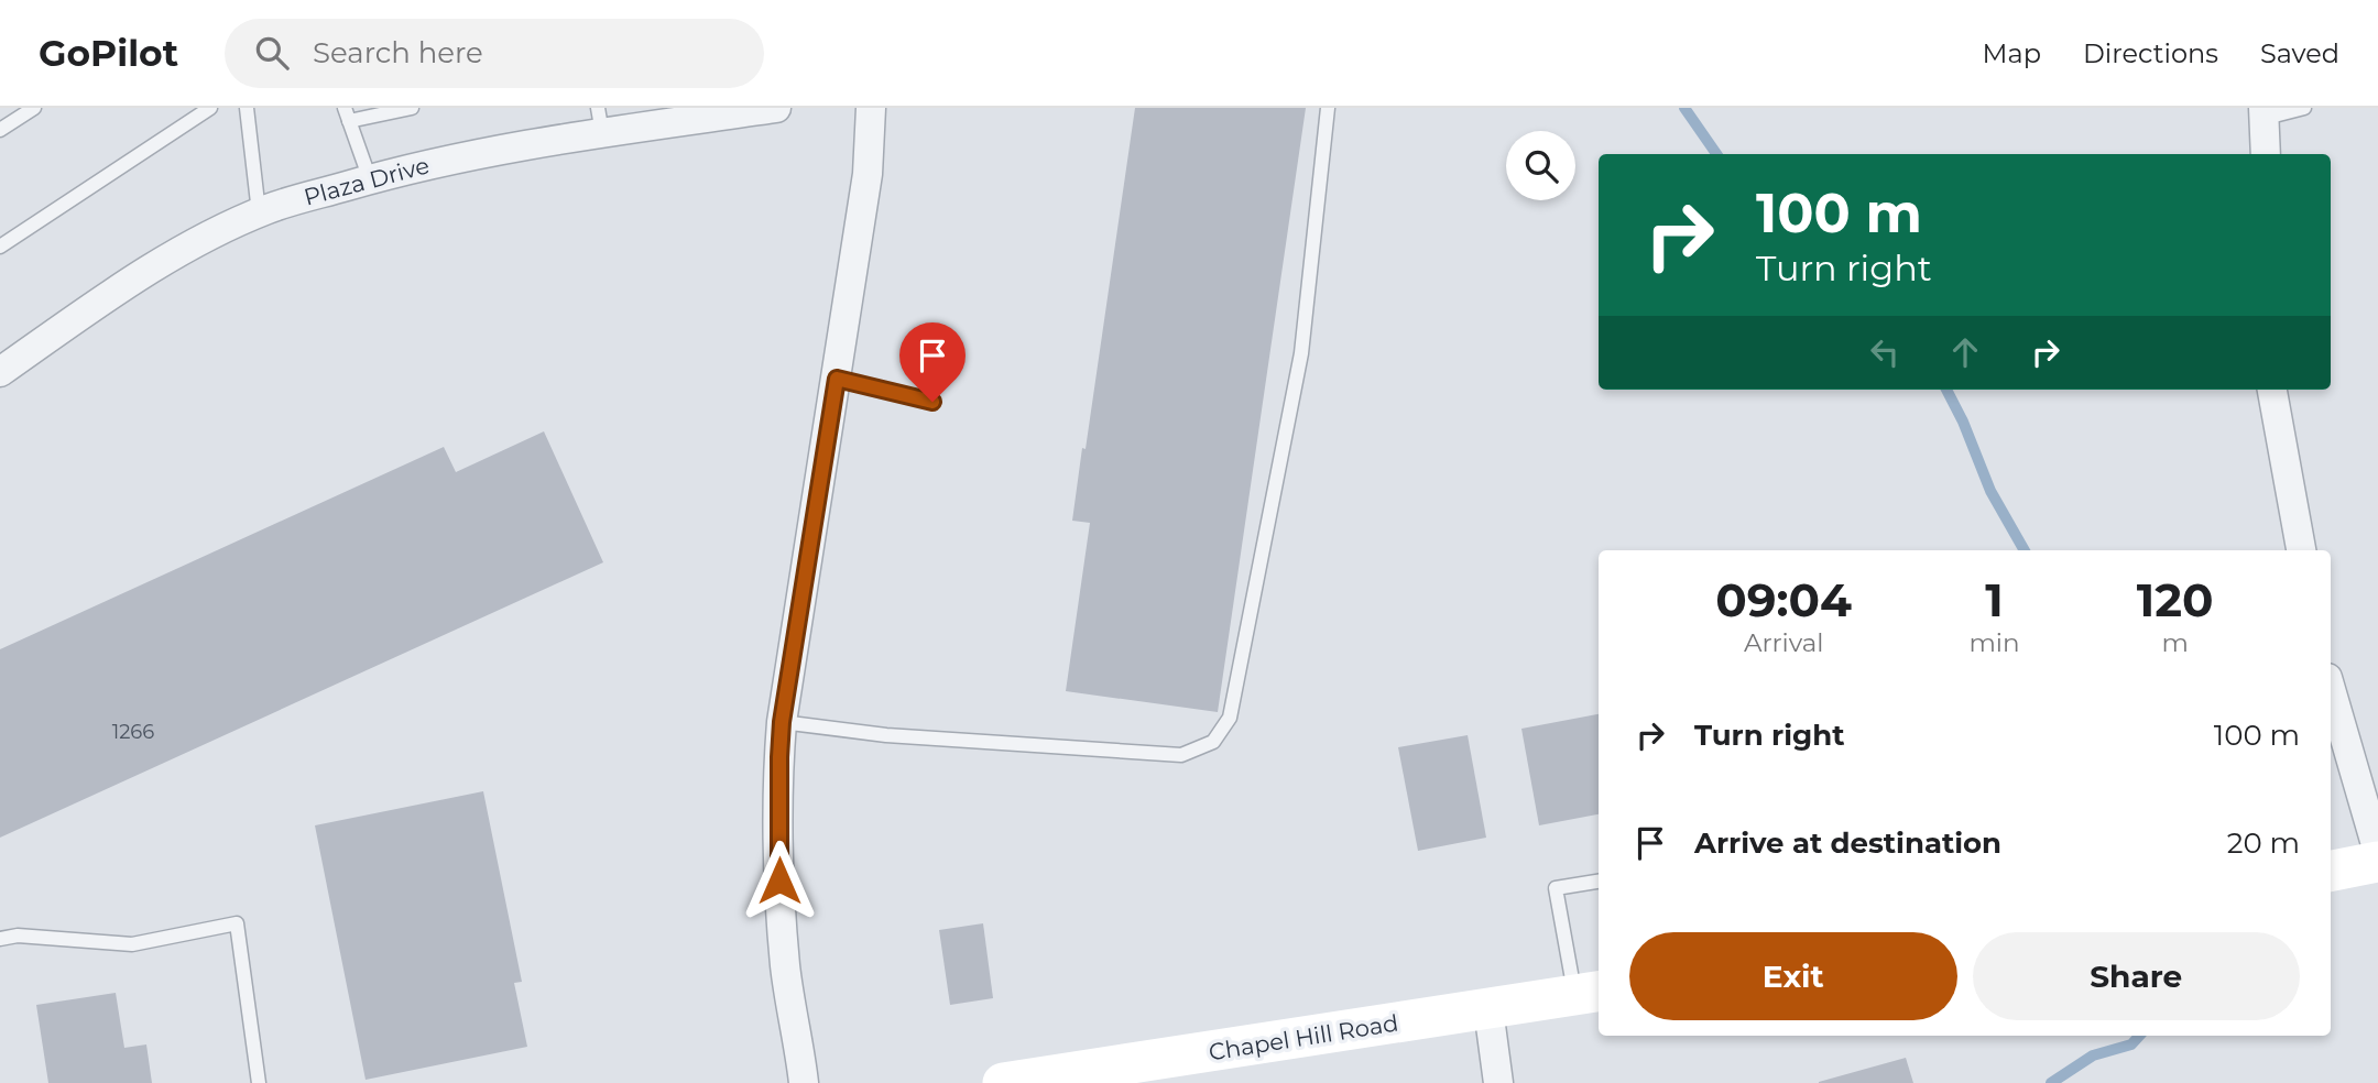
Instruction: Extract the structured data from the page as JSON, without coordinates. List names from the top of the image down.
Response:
{
  "streets": {
    "main road": ["Chapel Hill Road"],
    "street": ["Plaza Drive"]
  },
  "house_numbers": ["1266"],
  "page": {
    "header": "GoPilot",
    "search": "Search here",
    "nav": ["Map", "Directions", "Saved"],
    "turn": ["100 m", "Turn right"],
    "eta": [
      "09:04",
      "Arrival",
      "1",
      "min",
      "120",
      "m"
    ],
    "list": [
      {
        "name": "Turn right",
        "value": "100 m"
      },
      {
        "name": "Arrive at destination",
        "value": "20 m"
      }
    ],
    "buttons": ["Exit", "Share"]
  }
}
